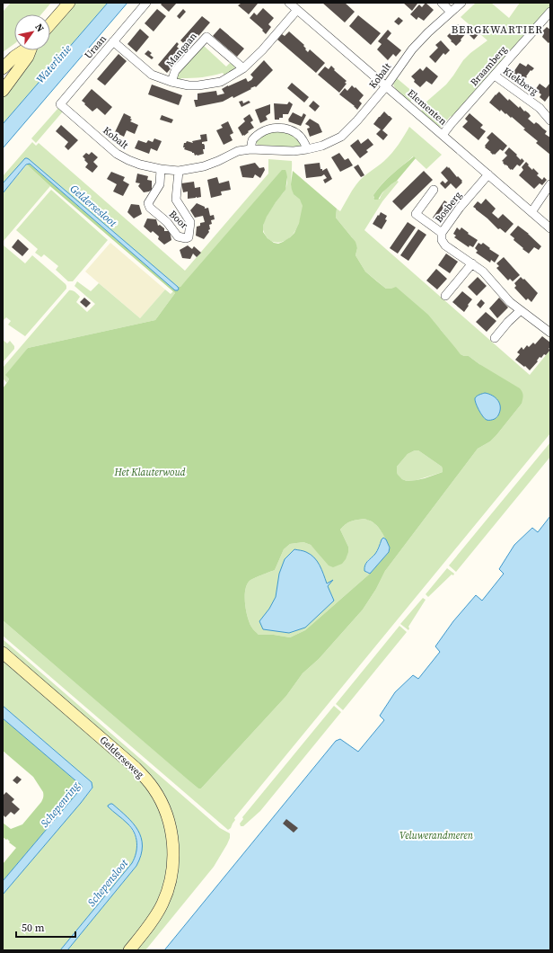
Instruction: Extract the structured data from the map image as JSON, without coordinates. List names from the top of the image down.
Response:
{
  "streets": {
    "street": [
      "Uraan",
      "Mangaan",
      "Braamberg",
      "Kobalt",
      "Kiekberg",
      "Elementen",
      "Bosberg",
      "Boor",
      "Gelderseweg"
    ]
  },
  "crossings": [
    ["Uraan", "Mangaan"],
    ["Uraan", "Kobalt"],
    ["Mangaan", "Elementen"],
    ["Braamberg", "Kiekberg"],
    ["Braamberg", "Elementen"],
    ["Kobalt", "Elementen"],
    ["Kobalt", "Boor"],
    ["Elementen", "Bosberg"]
  ],
  "districts": ["BERGKWARTIER"],
  "water": [
    "Waterlinie",
    "Geldersesloot",
    "Schepenring",
    "Schepensloot"
  ],
  "parks": ["Het Klauterwoud", "Veluwerandmeren"],
  "scale_bar": "50 m",
  "north": "top right"
}
